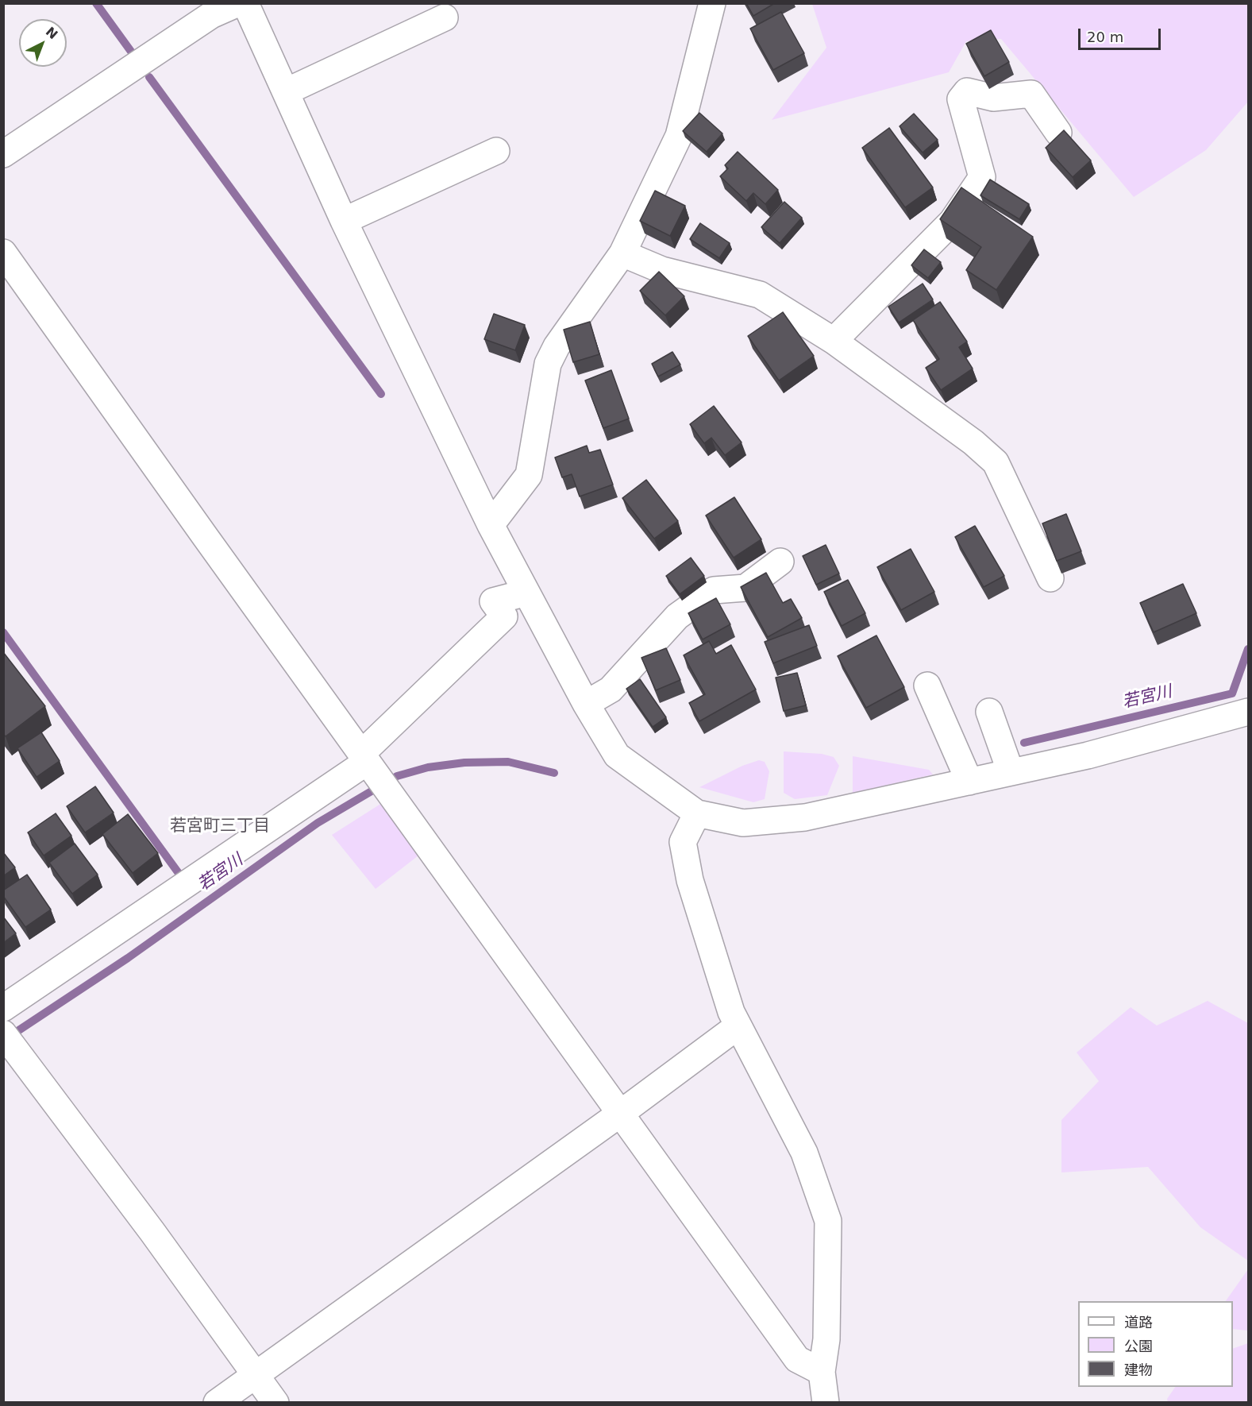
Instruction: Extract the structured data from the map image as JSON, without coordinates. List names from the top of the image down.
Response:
{
  "districts": ["若宮町三丁目"],
  "water": ["若宮川"],
  "legend": ["道路", "公園", "建物"],
  "scale_bar": "20 m",
  "north": "top right"
}
